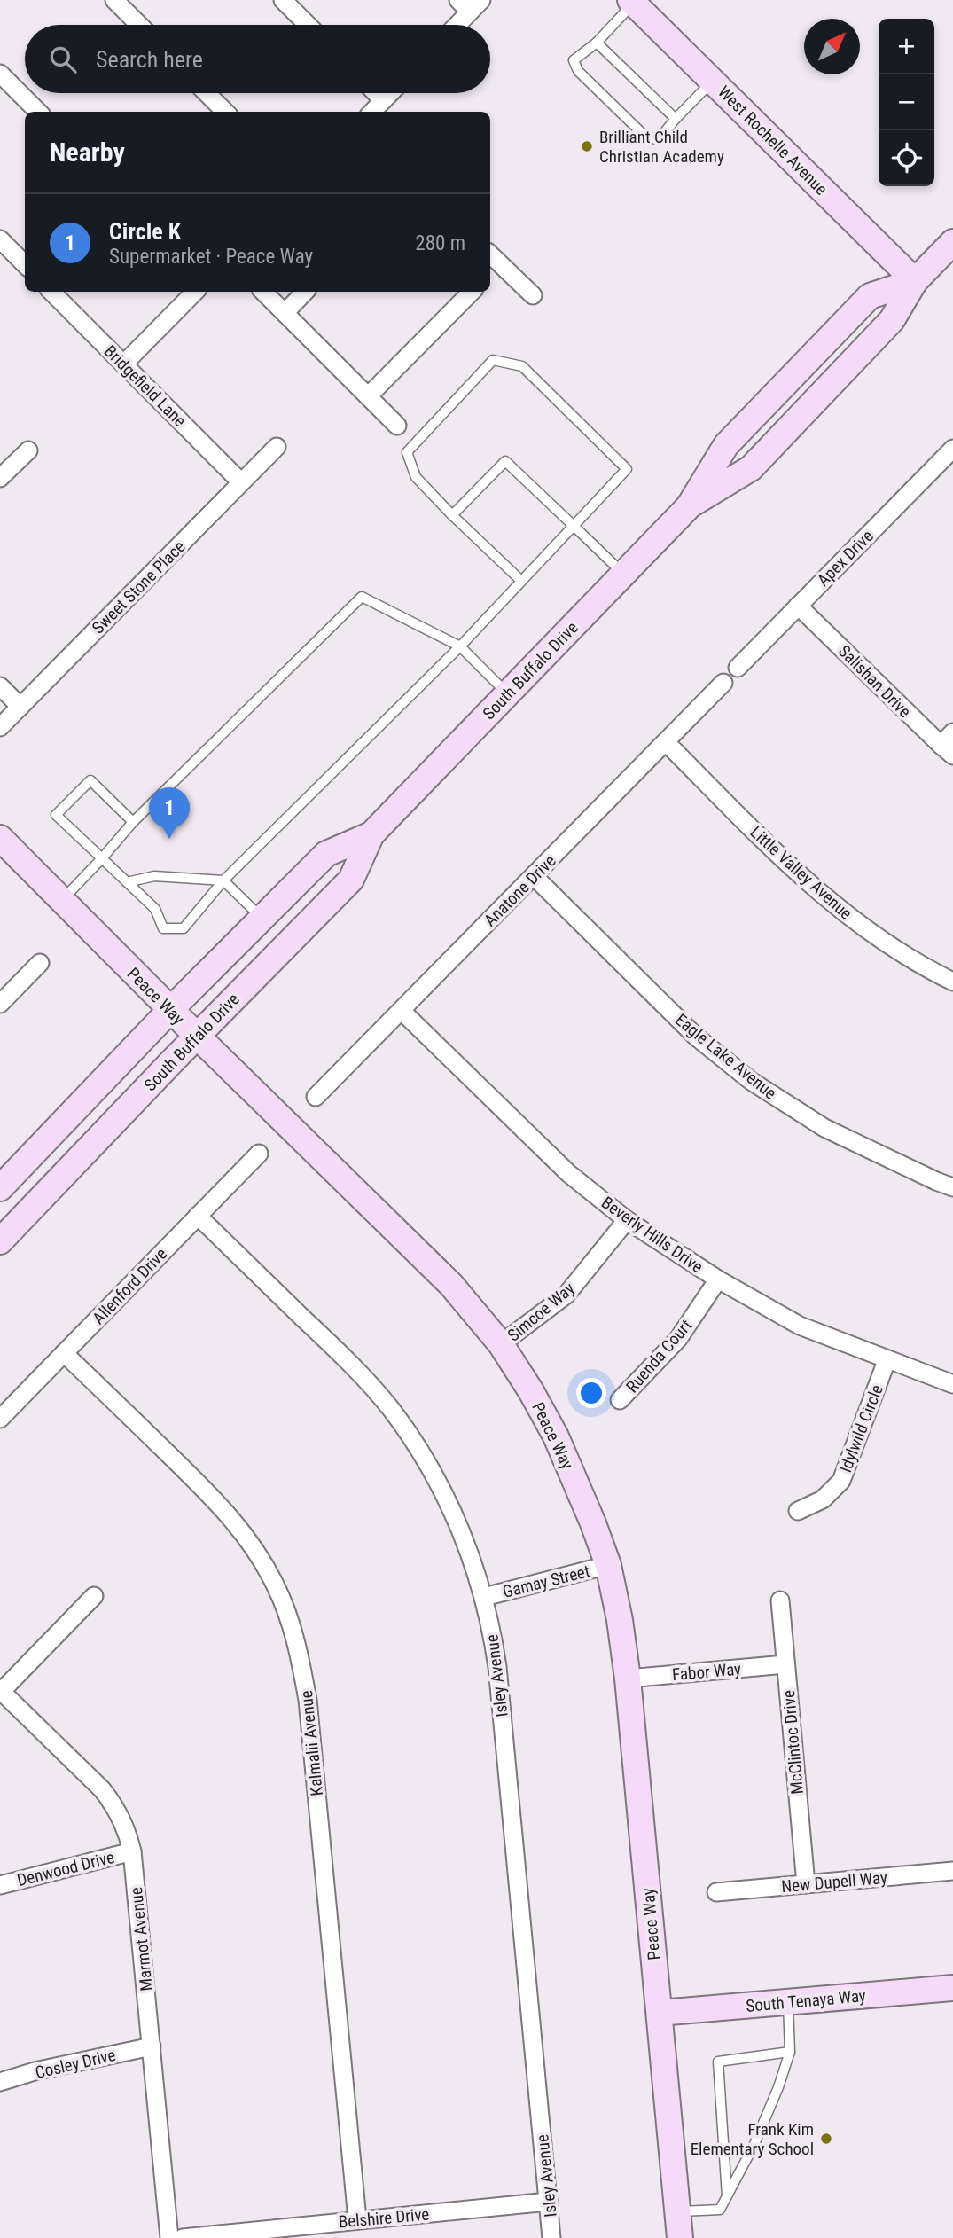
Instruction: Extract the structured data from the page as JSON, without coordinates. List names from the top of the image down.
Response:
{
  "streets": {
    "main road": [
      "West Rochelle Avenue",
      "South Buffalo Drive",
      "Peace Way",
      "South Tenaya Way"
    ],
    "street": [
      "Bridgefield Lane",
      "Apex Drive",
      "Sweet Stone Place",
      "Salishan Drive",
      "Little Valley Avenue",
      "Anatone Drive",
      "Eagle Lake Avenue",
      "Beverly Hills Drive",
      "Allenford Drive",
      "Simcoe Way",
      "Ruenda Court",
      "Idylwild Circle",
      "Gamay Street",
      "Fabor Way",
      "Isley Avenue",
      "McClintoc Drive",
      "Kalmalii Avenue",
      "Denwood Drive",
      "New Dupell Way",
      "Marmot Avenue",
      "Cosley Drive",
      "Belshire Drive"
    ]
  },
  "crossings": [
    ["West Rochelle Avenue", "South Buffalo Drive"],
    ["Bridgefield Lane", "Sweet Stone Place"],
    ["Apex Drive", "Salishan Drive"],
    ["South Buffalo Drive", "Peace Way"],
    ["Little Valley Avenue", "Anatone Drive"],
    ["Anatone Drive", "Eagle Lake Avenue"],
    ["Anatone Drive", "Beverly Hills Drive"],
    ["Peace Way", "Simcoe Way"],
    ["Peace Way", "Gamay Street"],
    ["Peace Way", "Fabor Way"],
    ["Peace Way", "South Tenaya Way"],
    ["Beverly Hills Drive", "Simcoe Way"],
    ["Beverly Hills Drive", "Ruenda Court"],
    ["Beverly Hills Drive", "Idylwild Circle"],
    ["Allenford Drive", "Isley Avenue"],
    ["Allenford Drive", "Kalmalii Avenue"],
    ["Gamay Street", "Isley Avenue"],
    ["Fabor Way", "McClintoc Drive"],
    ["Isley Avenue", "Belshire Drive"],
    ["McClintoc Drive", "New Dupell Way"],
    ["Kalmalii Avenue", "Belshire Drive"],
    ["Denwood Drive", "Marmot Avenue"],
    ["Marmot Avenue", "Cosley Drive"]
  ],
  "places": ["Brilliant Child Christian Academy", "Frank Kim Elementary School"],
  "north": "top right",
  "page": {
    "map_buttons": ["+", "−"],
    "search": "Search here",
    "heading": "Nearby",
    "list": [
      {
        "mark": "1",
        "name": "Circle K",
        "note": "Supermarket · Peace Way",
        "value": "280 m"
      }
    ],
    "pins": "1"
  }
}
